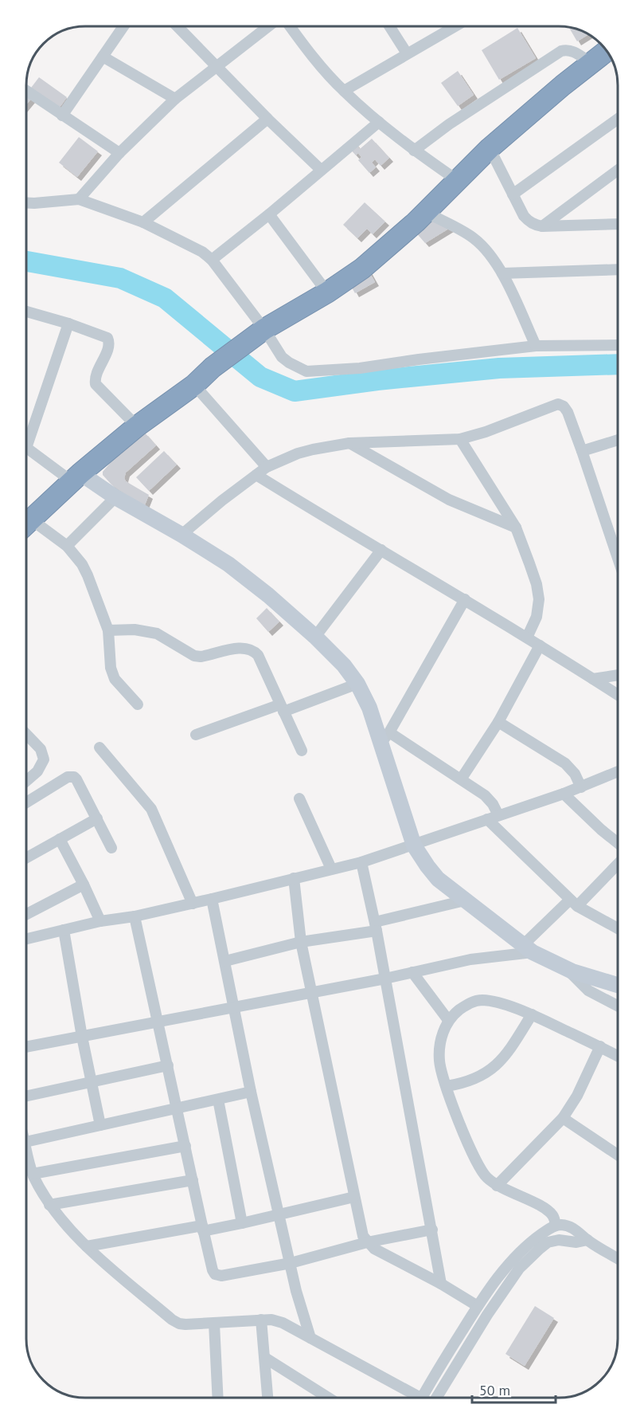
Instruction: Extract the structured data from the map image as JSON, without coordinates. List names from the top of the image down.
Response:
{
  "scale_bar": "50 m"
}
